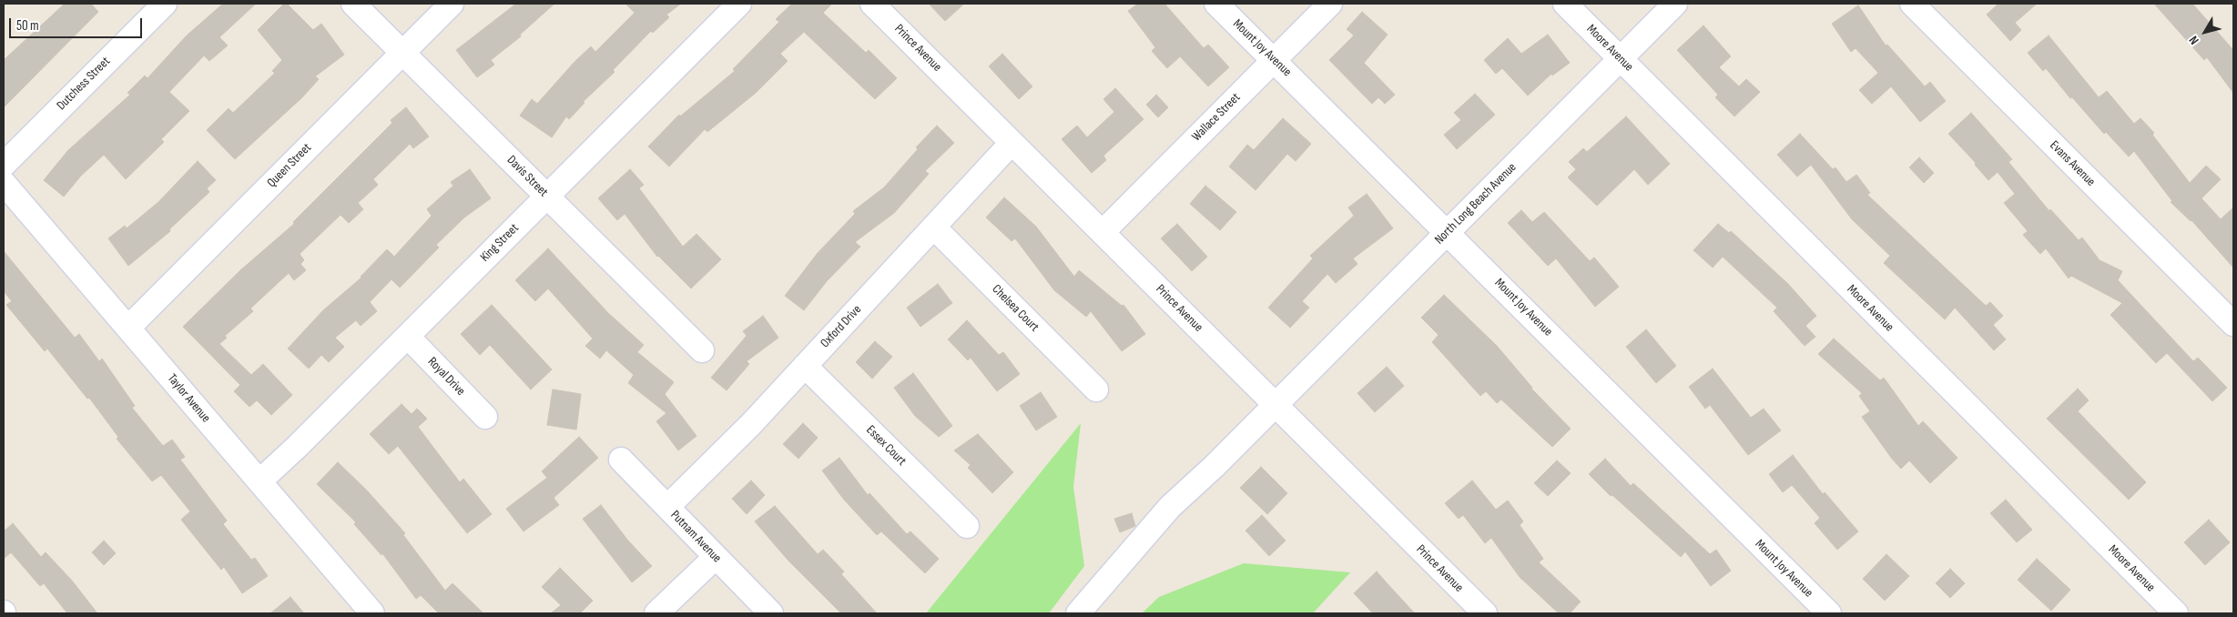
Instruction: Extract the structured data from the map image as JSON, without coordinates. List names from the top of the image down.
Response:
{
  "streets": {
    "street": [
      "Prince Avenue",
      "Mount Joy Avenue",
      "Moore Avenue",
      "Dutchess Street",
      "Wallace Street",
      "Evans Avenue",
      "Queen Street",
      "Davis Street",
      "North Long Beach Avenue",
      "King Street",
      "Chelsea Court",
      "Oxford Drive",
      "Royal Drive",
      "Taylor Avenue",
      "Essex Court",
      "Putnam Avenue"
    ]
  },
  "crossings": [
    ["Prince Avenue", "Wallace Street"],
    ["Prince Avenue", "North Long Beach Avenue"],
    ["Prince Avenue", "Oxford Drive"],
    ["Mount Joy Avenue", "Wallace Street"],
    ["Mount Joy Avenue", "North Long Beach Avenue"],
    ["Moore Avenue", "North Long Beach Avenue"],
    ["Queen Street", "Davis Street"],
    ["Queen Street", "Taylor Avenue"],
    ["Davis Street", "King Street"],
    ["King Street", "Royal Drive"],
    ["King Street", "Taylor Avenue"],
    ["Chelsea Court", "Oxford Drive"],
    ["Oxford Drive", "Essex Court"],
    ["Oxford Drive", "Putnam Avenue"]
  ],
  "scale_bar": "50 m",
  "north": "bottom left"
}
